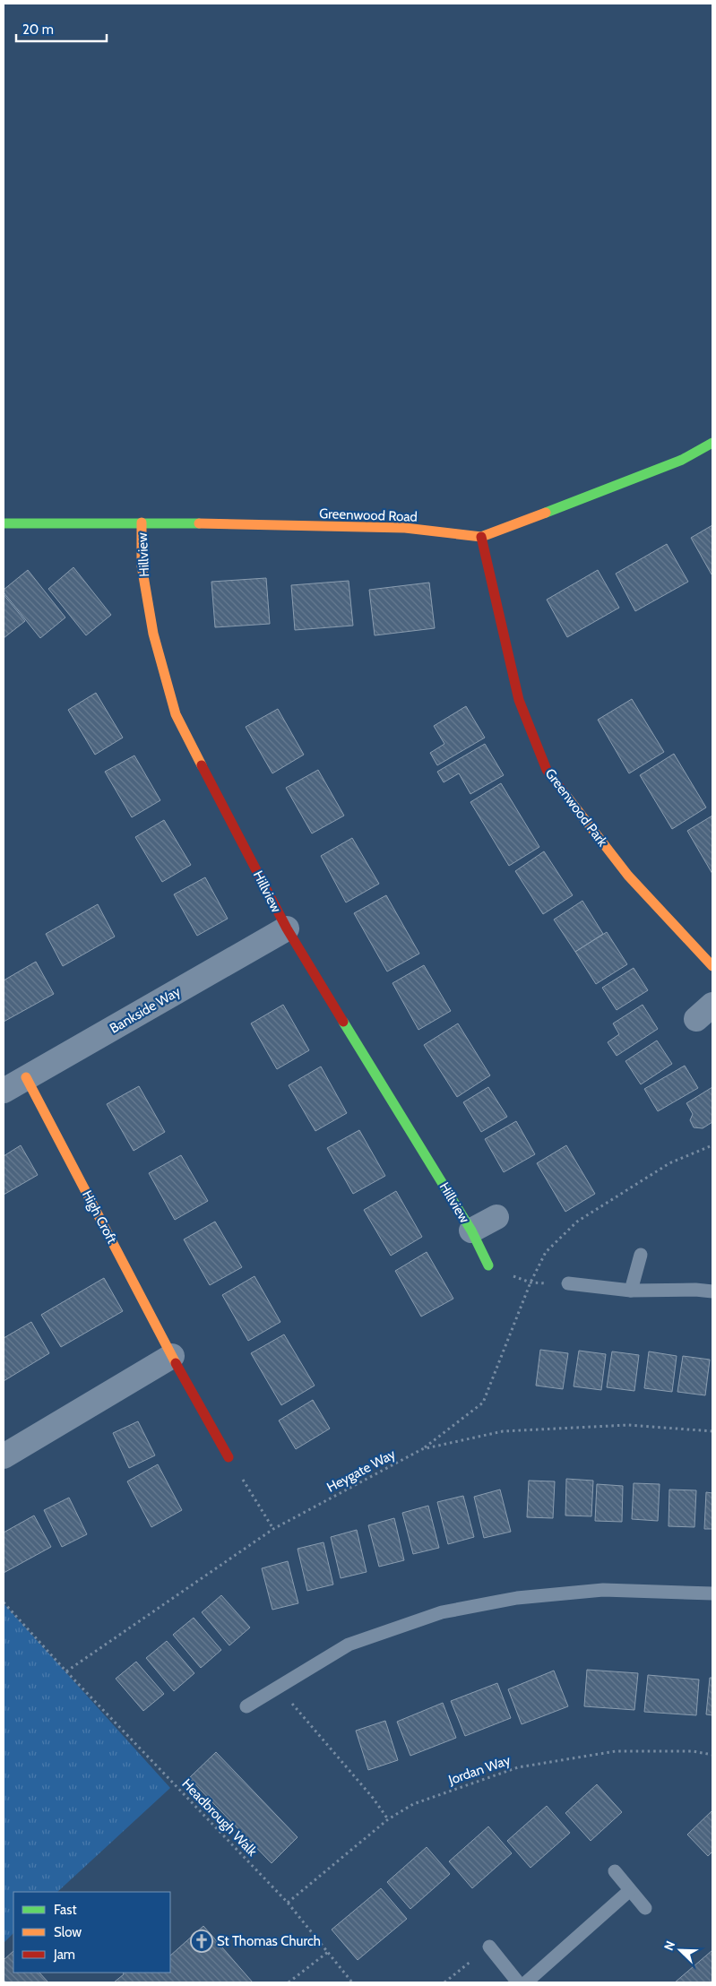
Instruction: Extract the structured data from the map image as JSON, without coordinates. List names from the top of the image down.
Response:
{
  "streets": {
    "street": [
      "Greenwood Road",
      "Hillview",
      "Greenwood Park",
      "Bankside Way",
      "High Croft"
    ],
    "path": ["Heygate Way", "Jordan Way", "Headbrough Walk"]
  },
  "crossings": [
    ["Greenwood Road", "Hillview"],
    ["Greenwood Road", "Greenwood Park"],
    ["Hillview", "Bankside Way"],
    ["Bankside Way", "High Croft"],
    ["Heygate Way", "Headbrough Walk"],
    ["Jordan Way", "Headbrough Walk"]
  ],
  "places": {
    "church": ["St Thomas Church"]
  },
  "legend": ["Fast", "Slow", "Jam"],
  "scale_bar": "20 m",
  "north": "top left"
}
